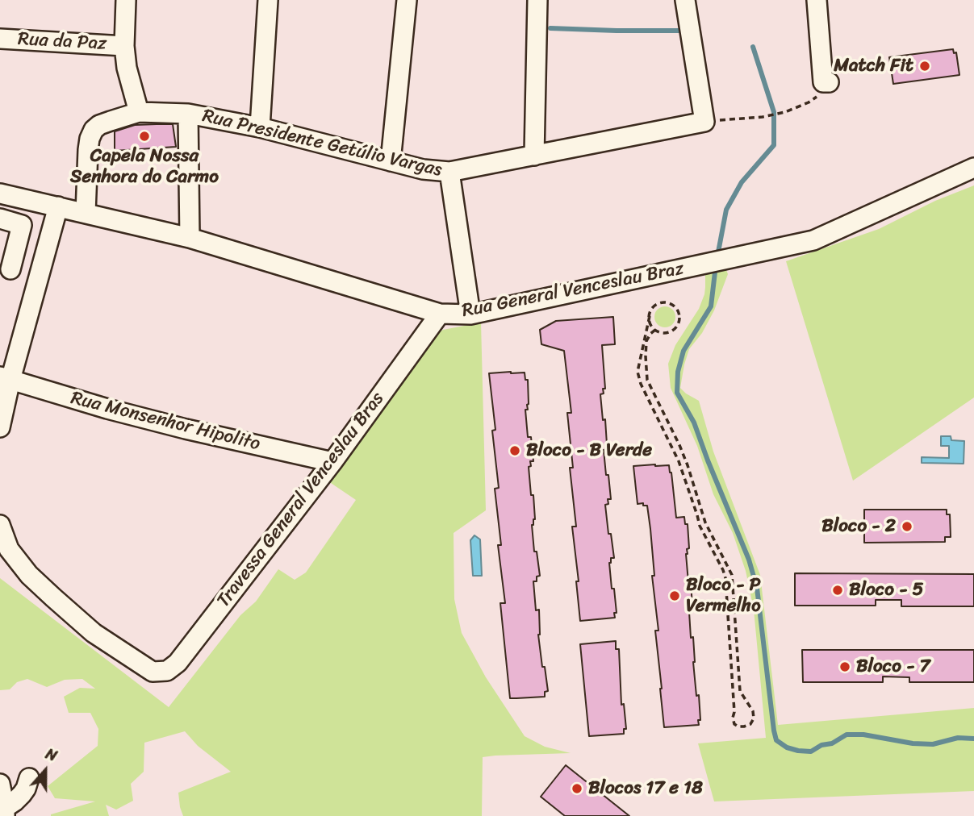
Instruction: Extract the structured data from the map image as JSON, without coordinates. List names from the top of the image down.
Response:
{
  "streets": {
    "street": [
      "Rua da Paz",
      "Rua Presidente Getúlio Vargas",
      "Rua General Venceslau Braz",
      "Rua Monsenhor Hipolito",
      "Travessa General Venceslau Bras"
    ]
  },
  "crossings": [
    ["Rua Presidente Getúlio Vargas", "Rua General Venceslau Braz"],
    ["Rua General Venceslau Braz", "Travessa General Venceslau Bras"],
    ["Rua Monsenhor Hipolito", "Travessa General Venceslau Bras"]
  ],
  "places": [
    "Match Fit",
    "Capela Nossa Senhora do Carmo",
    "Bloco - B Verde",
    "Bloco - 2",
    "Bloco - 5",
    "Bloco - P Vermelho",
    "Bloco - 7",
    "Blocos 17 e 18"
  ],
  "north": "top"
}
